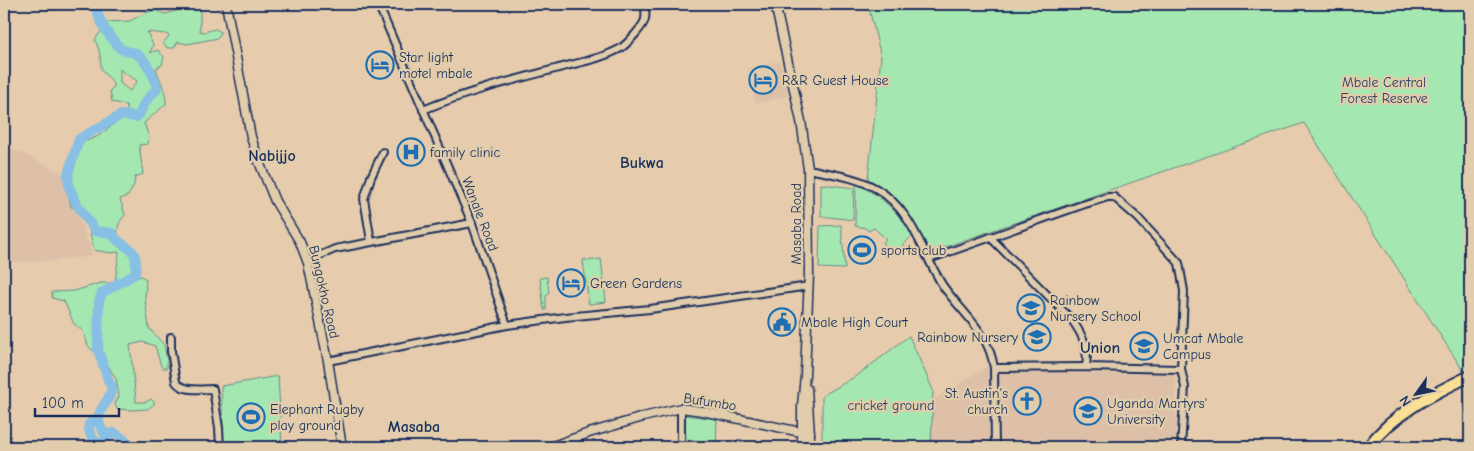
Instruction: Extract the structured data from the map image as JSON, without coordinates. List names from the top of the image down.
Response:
{
  "streets": {
    "street": [
      "Wanale Road",
      "Masaba Road",
      "Bungokho Road",
      "Bufumbo"
    ]
  },
  "crossings": [
    ["Masaba Road", "Bufumbo"]
  ],
  "districts": [
    "Nabijjo",
    "Bukwa",
    "Union",
    "Masaba"
  ],
  "parks": ["Mbale Central Forest Reserve", "cricket ground"],
  "places": {
    "hotel": ["Star light motel mbale", "R&R Guest House", "Green Gardens"],
    "hospital": ["family clinic"],
    "sports": ["sports club", "Elephant Rugby play ground"],
    "school or university": [
      "Rainbow Nursery School",
      "Rainbow Nursery",
      "Umcat Mbale Campus",
      "Uganda Martyrs' University"
    ],
    "public building": ["Mbale High Court"],
    "church": ["St. Austin's church"]
  },
  "scale_bar": "100 m",
  "north": "bottom left"
}
